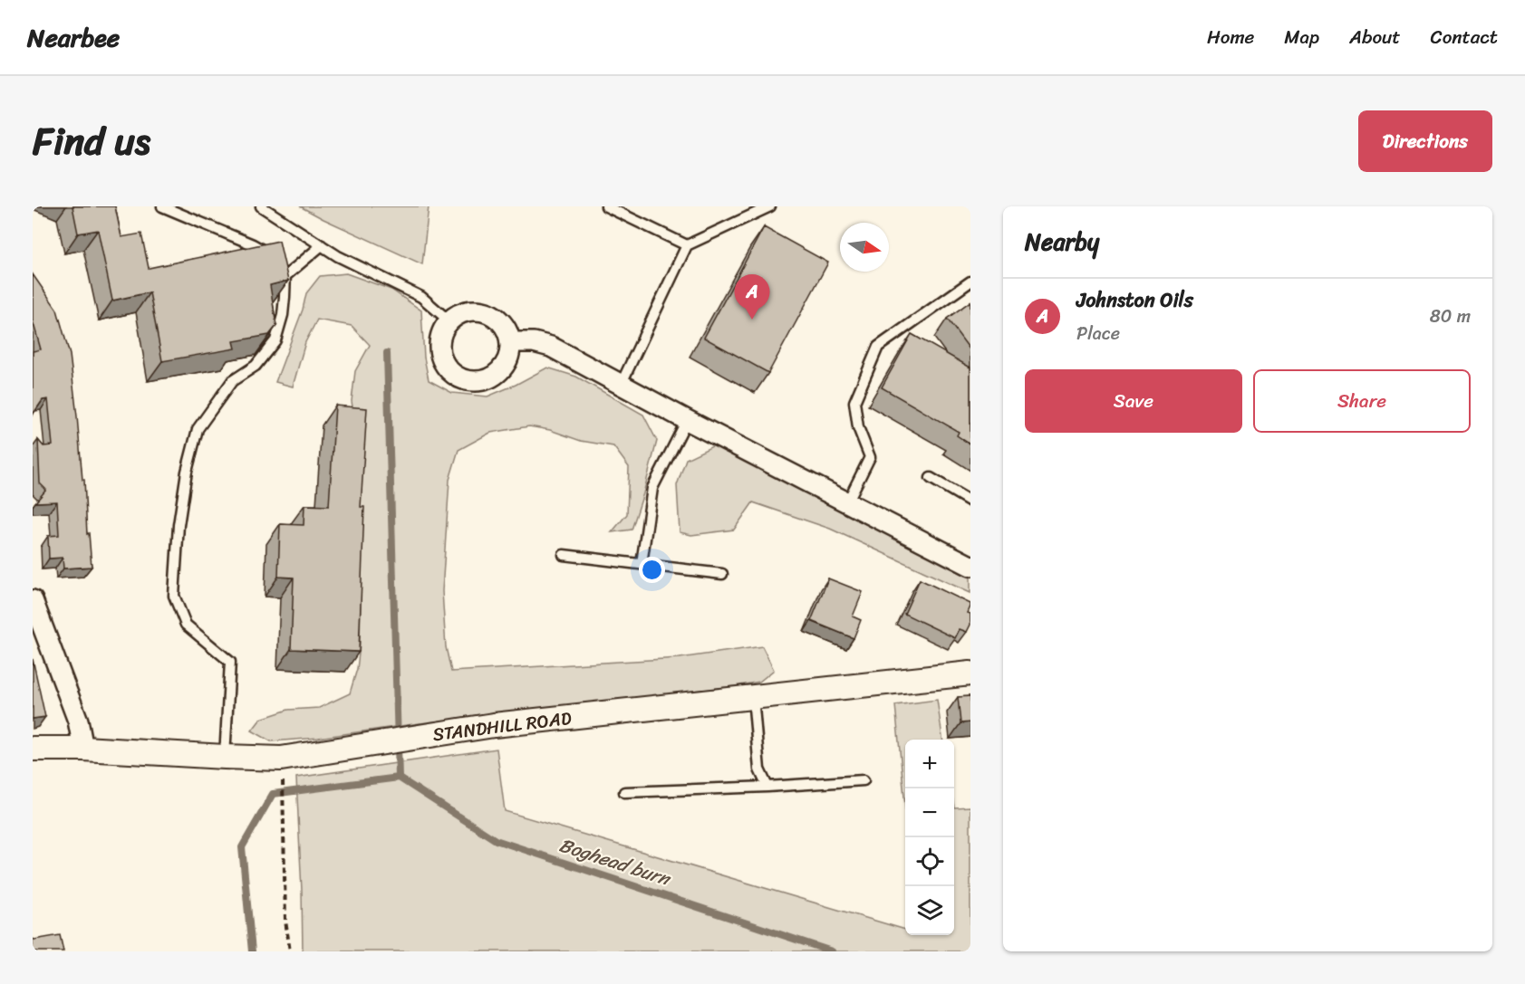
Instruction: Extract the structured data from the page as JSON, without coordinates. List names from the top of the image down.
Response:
{
  "streets": {
    "street": ["STANDHILL ROAD"]
  },
  "water": ["Boghead burn"],
  "north": "right",
  "page": {
    "header": "Nearbee",
    "nav": [
      "Home",
      "Map",
      "About",
      "Contact"
    ],
    "title": "Find us",
    "buttons": [
      "Directions",
      ["Save", "Share"]
    ],
    "heading": "Nearby",
    "pins": "A",
    "list": [
      {
        "mark": "A",
        "name": "Johnston Oils",
        "note": "Place",
        "value": "80 m"
      }
    ],
    "map_buttons": ["+", "−"]
  }
}
